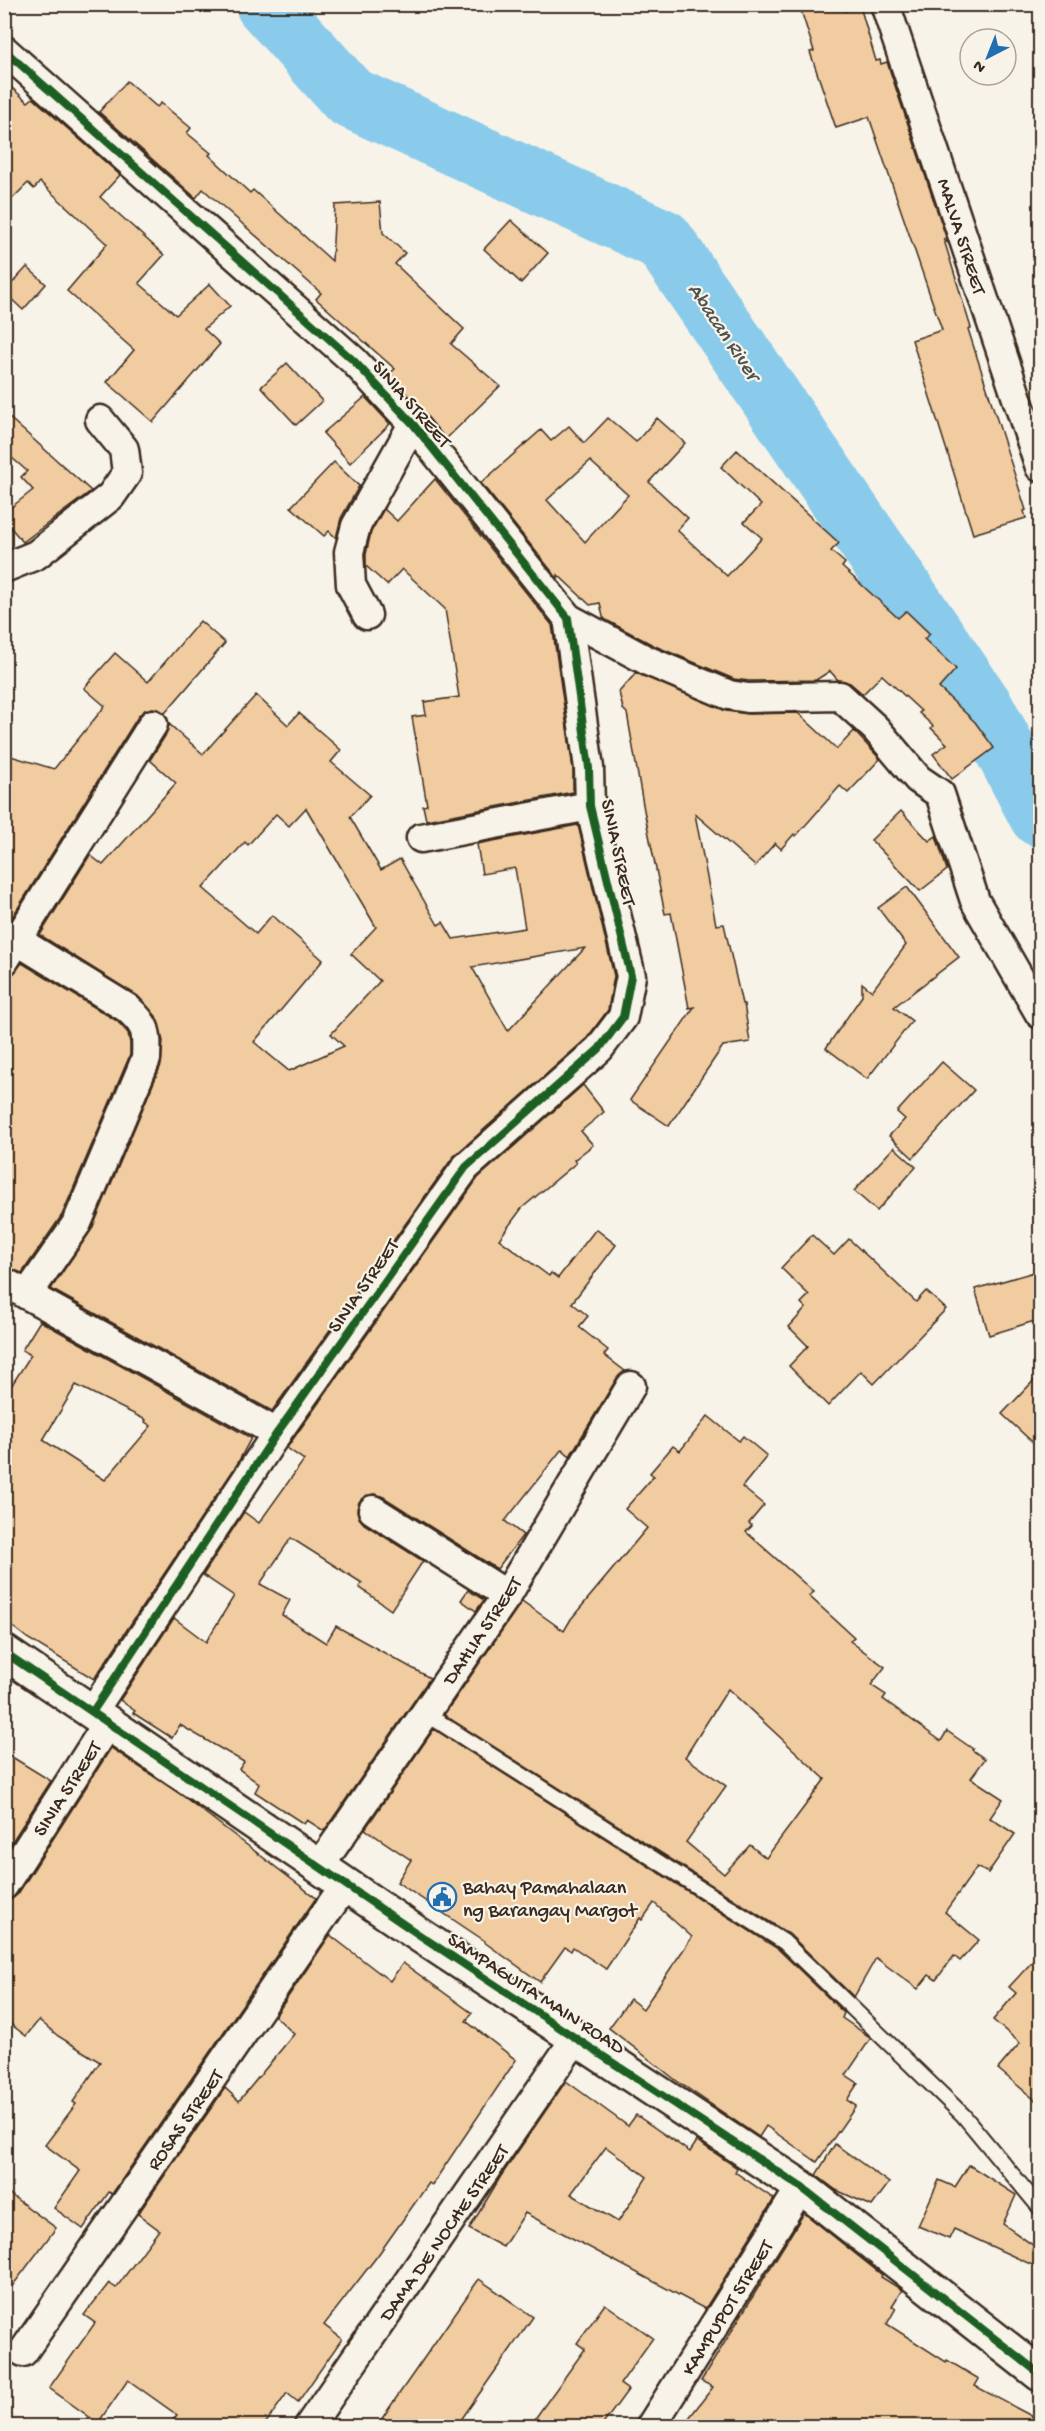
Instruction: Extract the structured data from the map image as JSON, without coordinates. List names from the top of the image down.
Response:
{
  "streets": {
    "street": [
      "MALVA STREET",
      "SINIA STREET",
      "DAHLIA STREET",
      "SAMPAGUITA MAIN ROAD",
      "ROSAS STREET",
      "DAMA DE NOCHE STREET",
      "KAMPUPOT STREET"
    ]
  },
  "crossings": [
    ["SINIA STREET", "SAMPAGUITA MAIN ROAD"],
    ["DAHLIA STREET", "SAMPAGUITA MAIN ROAD"],
    ["DAHLIA STREET", "ROSAS STREET"],
    ["SAMPAGUITA MAIN ROAD", "ROSAS STREET"],
    ["SAMPAGUITA MAIN ROAD", "DAMA DE NOCHE STREET"],
    ["SAMPAGUITA MAIN ROAD", "KAMPUPOT STREET"]
  ],
  "water": ["Abacan River"],
  "places": {
    "public building": ["Bahay Pamahalaan ng Barangay Margot"]
  },
  "north": "bottom left"
}
